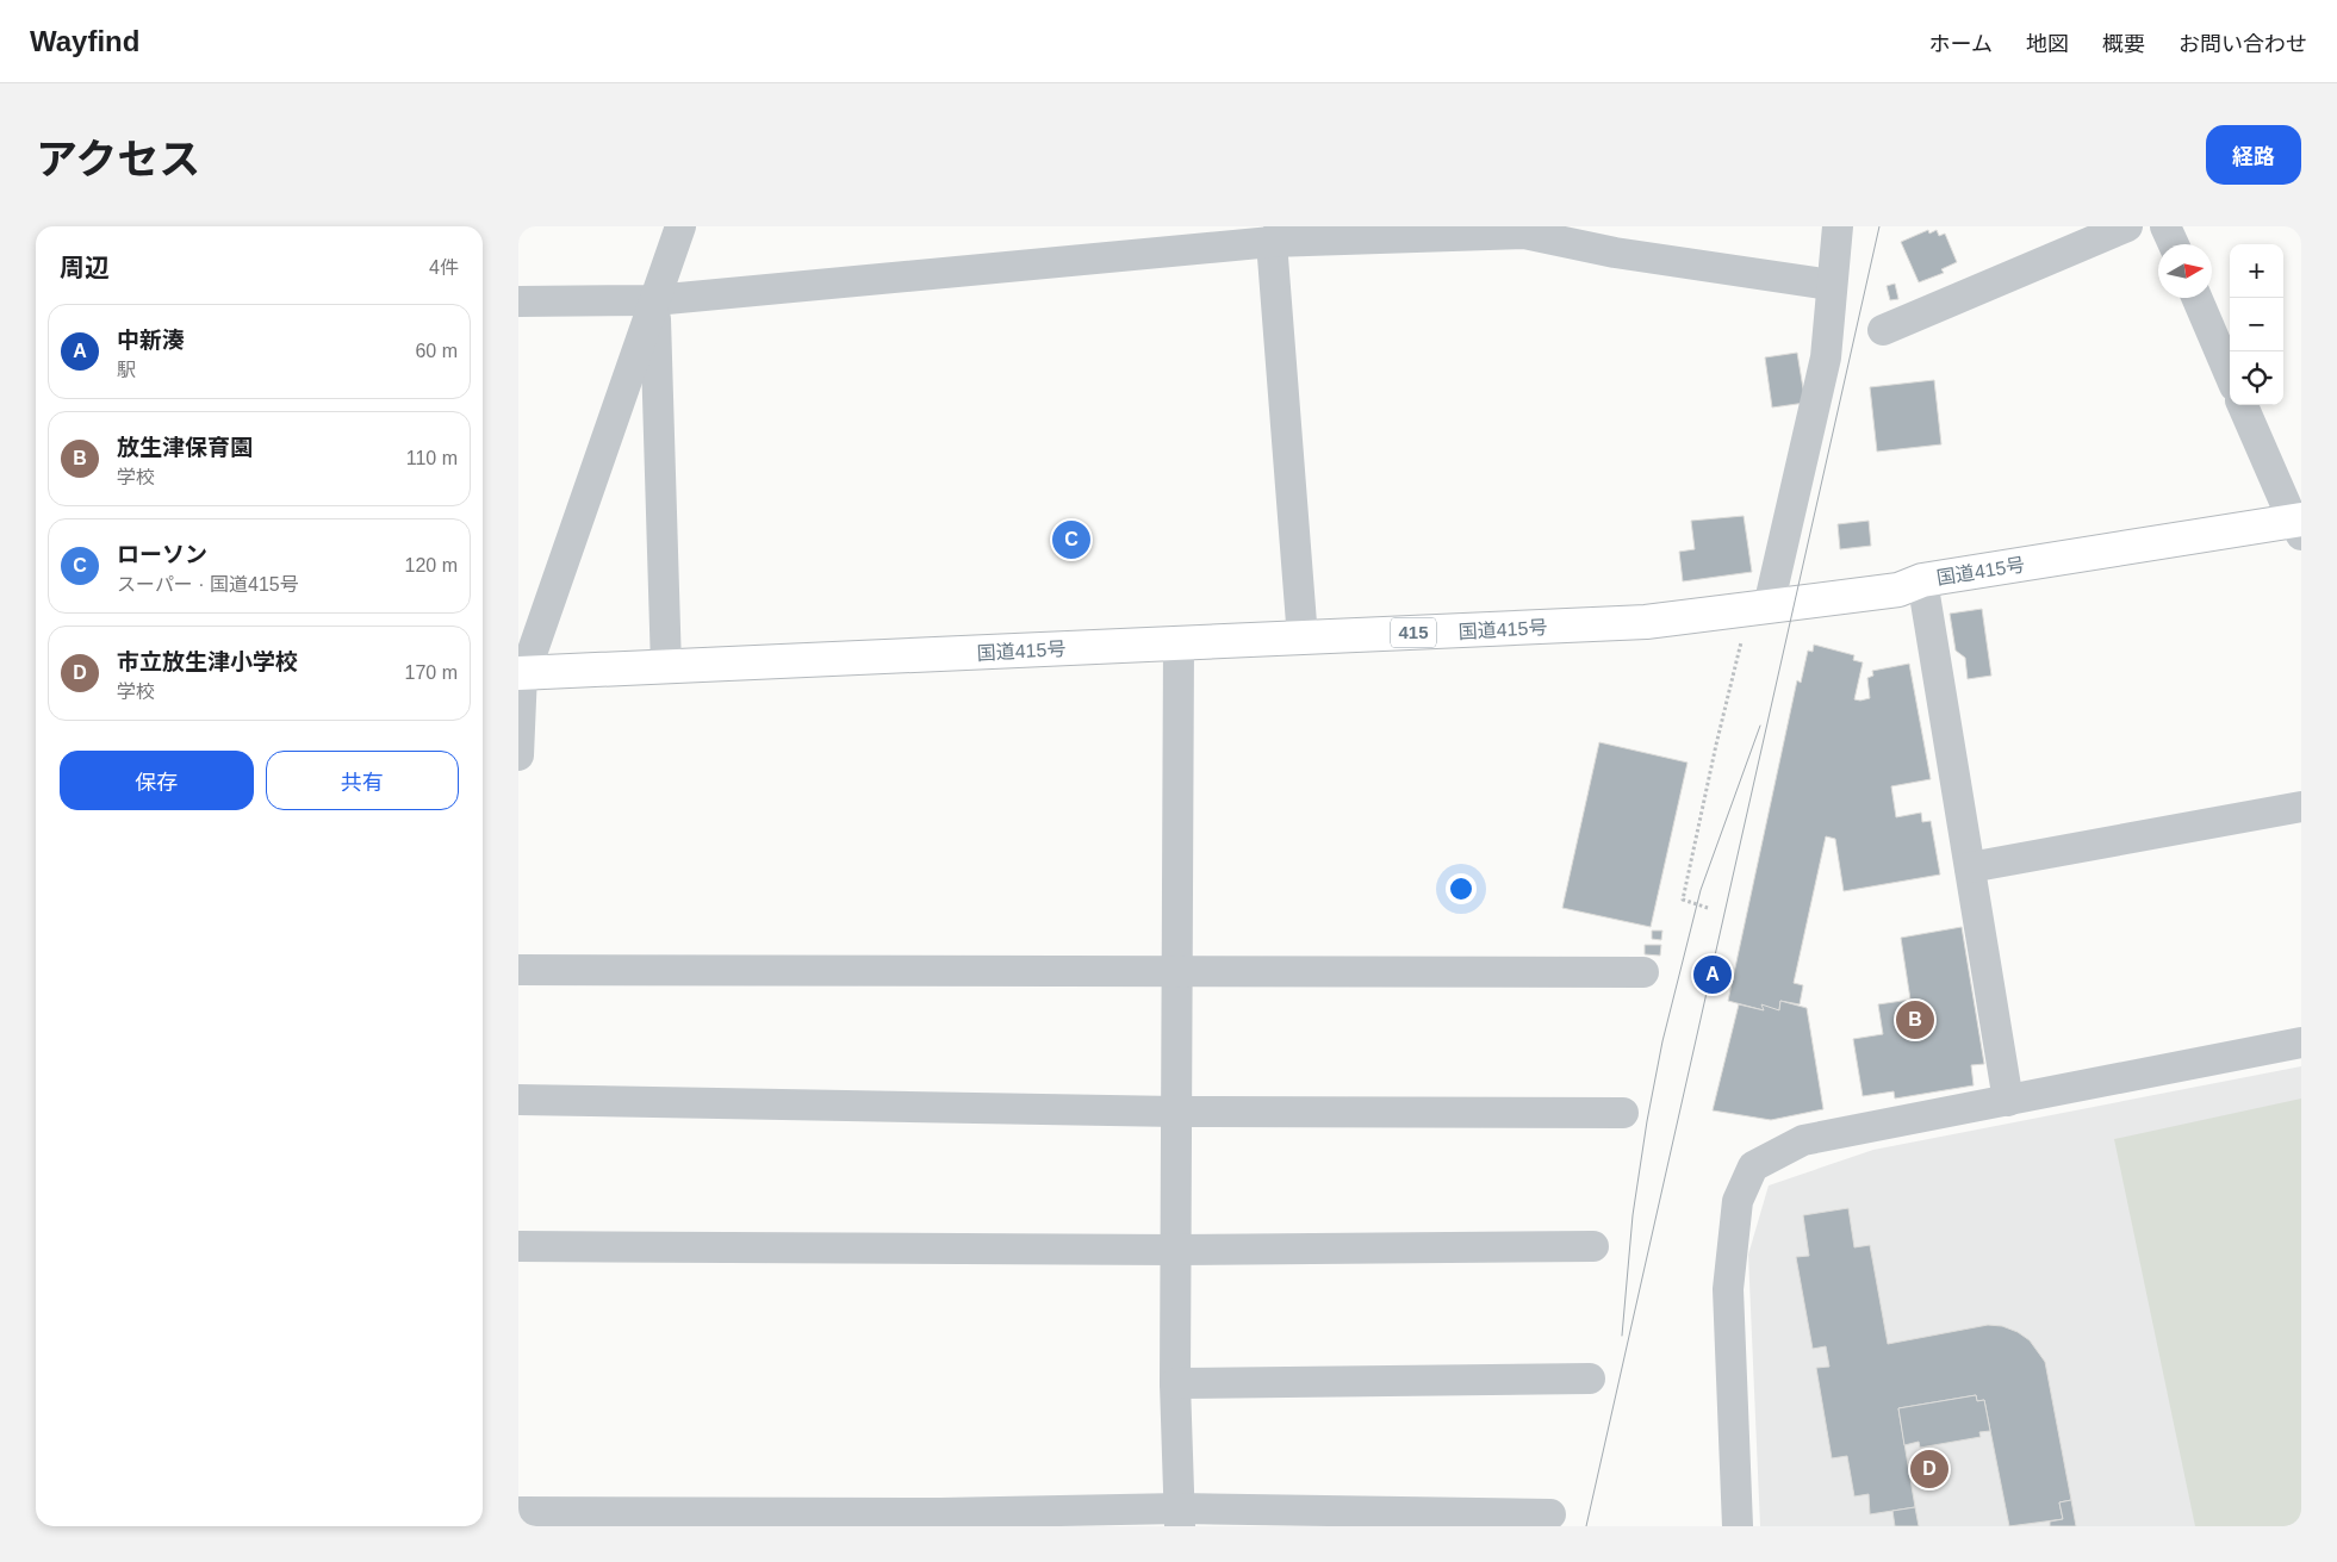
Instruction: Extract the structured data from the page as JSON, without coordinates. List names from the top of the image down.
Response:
{
  "streets": {
    "highway": ["国道415号", "415"]
  },
  "north": "right",
  "page": {
    "header": "Wayfind",
    "nav": [
      "ホーム",
      "地図",
      "概要",
      "お問い合わせ"
    ],
    "title": "アクセス",
    "buttons": [
      "経路",
      ["保存", "共有"]
    ],
    "heading": ["周辺", "4件"],
    "map_buttons": ["+", "−"],
    "list": [
      {
        "mark": "A",
        "name": "中新湊",
        "note": "駅",
        "value": "60 m"
      },
      {
        "mark": "B",
        "name": "放生津保育園",
        "note": "学校",
        "value": "110 m"
      },
      {
        "mark": "C",
        "name": "ローソン",
        "note": "スーパー · 国道415号",
        "value": "120 m"
      },
      {
        "mark": "D",
        "name": "市立放生津小学校",
        "note": "学校",
        "value": "170 m"
      }
    ],
    "pins": [
      "C",
      "A",
      "B",
      "D"
    ]
  }
}
